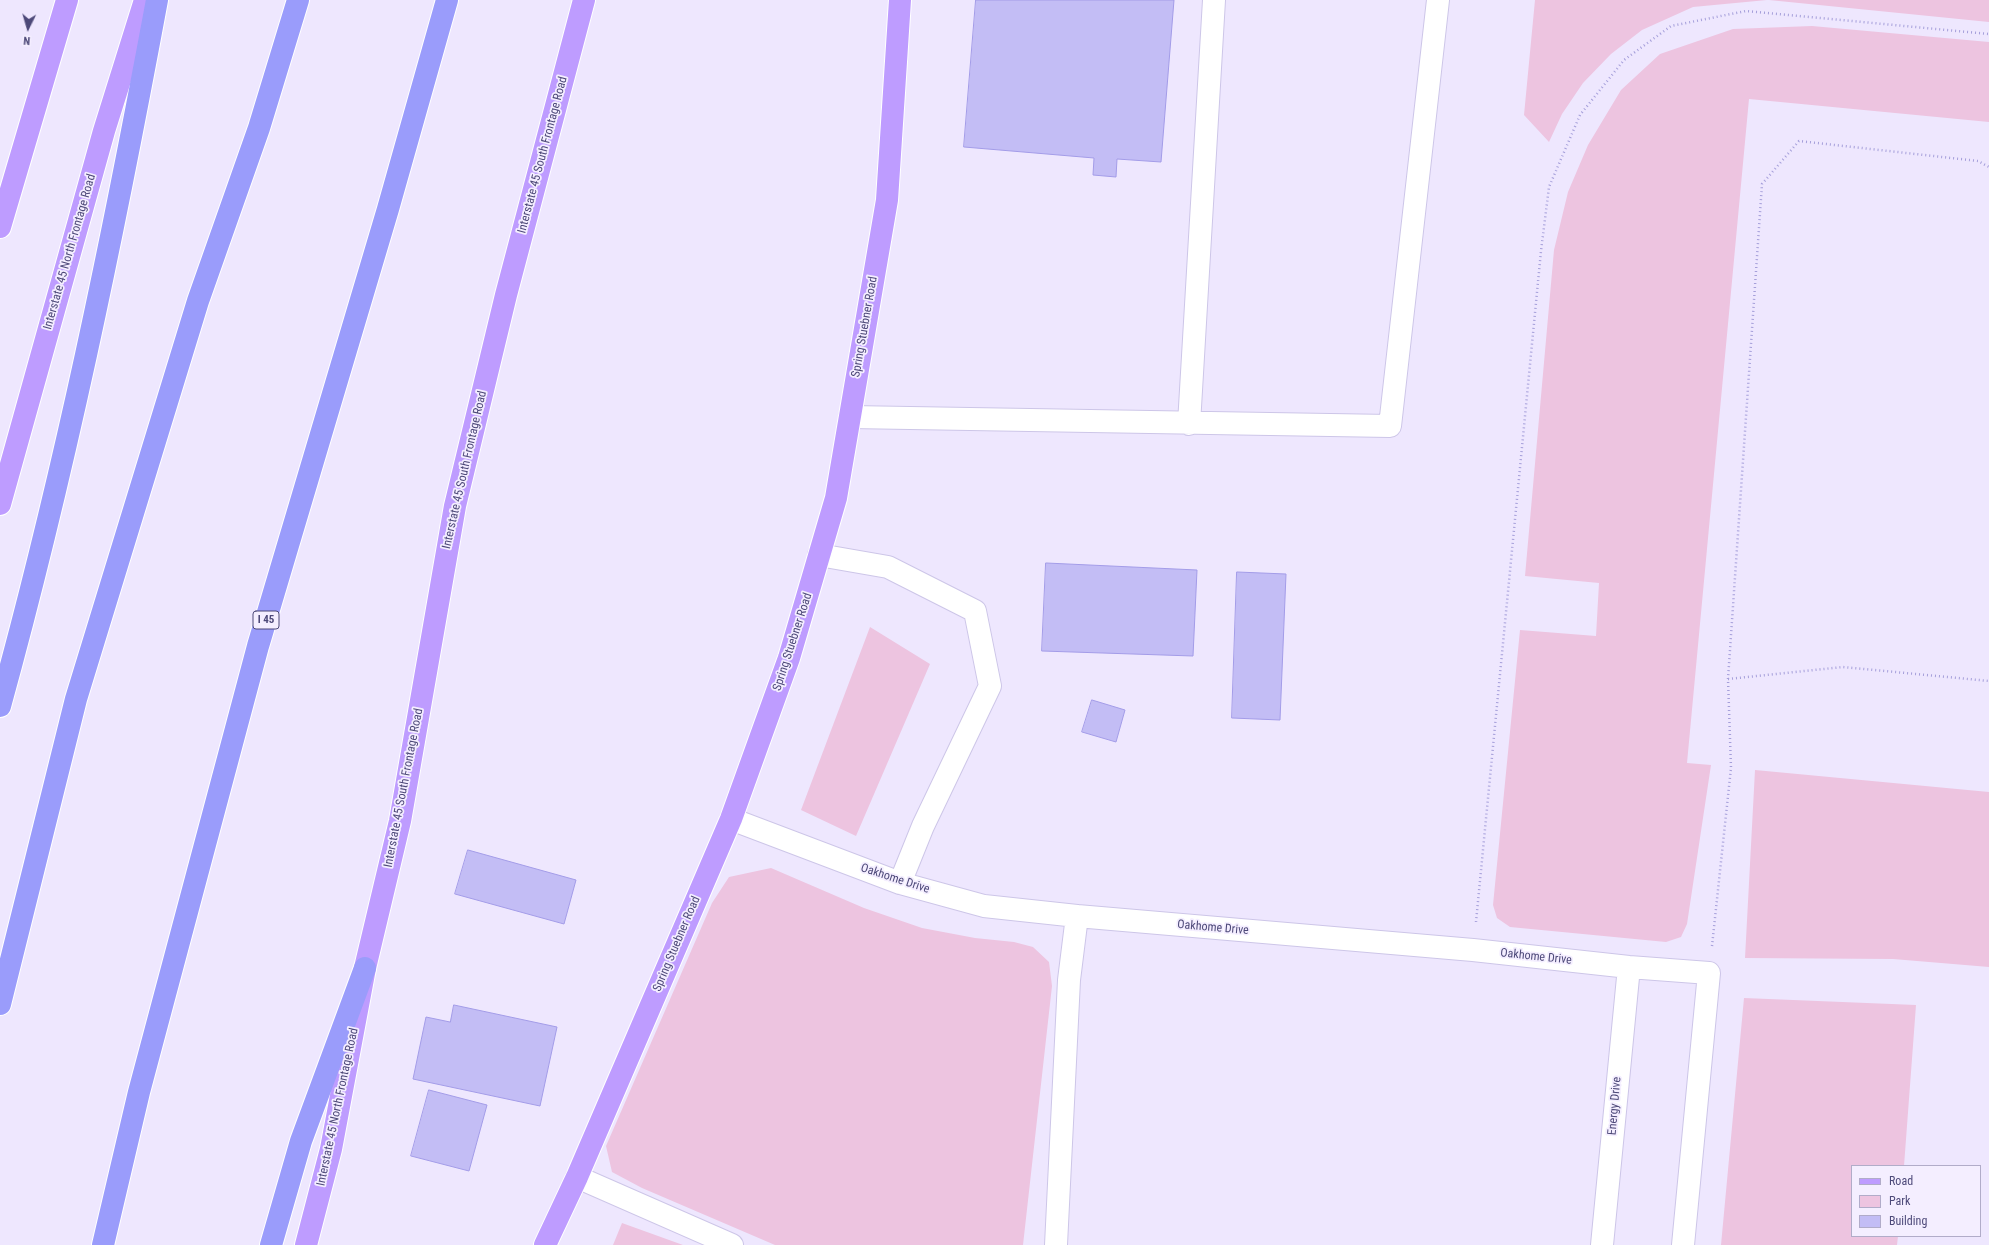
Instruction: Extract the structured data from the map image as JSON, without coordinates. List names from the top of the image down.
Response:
{
  "streets": {
    "highway": ["I 45"],
    "main road": ["Interstate 45 South Frontage Road", "Interstate 45 North Frontage Road", "Spring Stuebner Road"],
    "street": ["Oakhome Drive", "Energy Drive"]
  },
  "crossings": [
    ["Interstate 45 South Frontage Road", "Interstate 45 North Frontage Road"],
    ["Spring Stuebner Road", "Oakhome Drive"],
    ["Oakhome Drive", "Energy Drive"]
  ],
  "legend": ["Road", "Park", "Building"],
  "north": "bottom"
}
